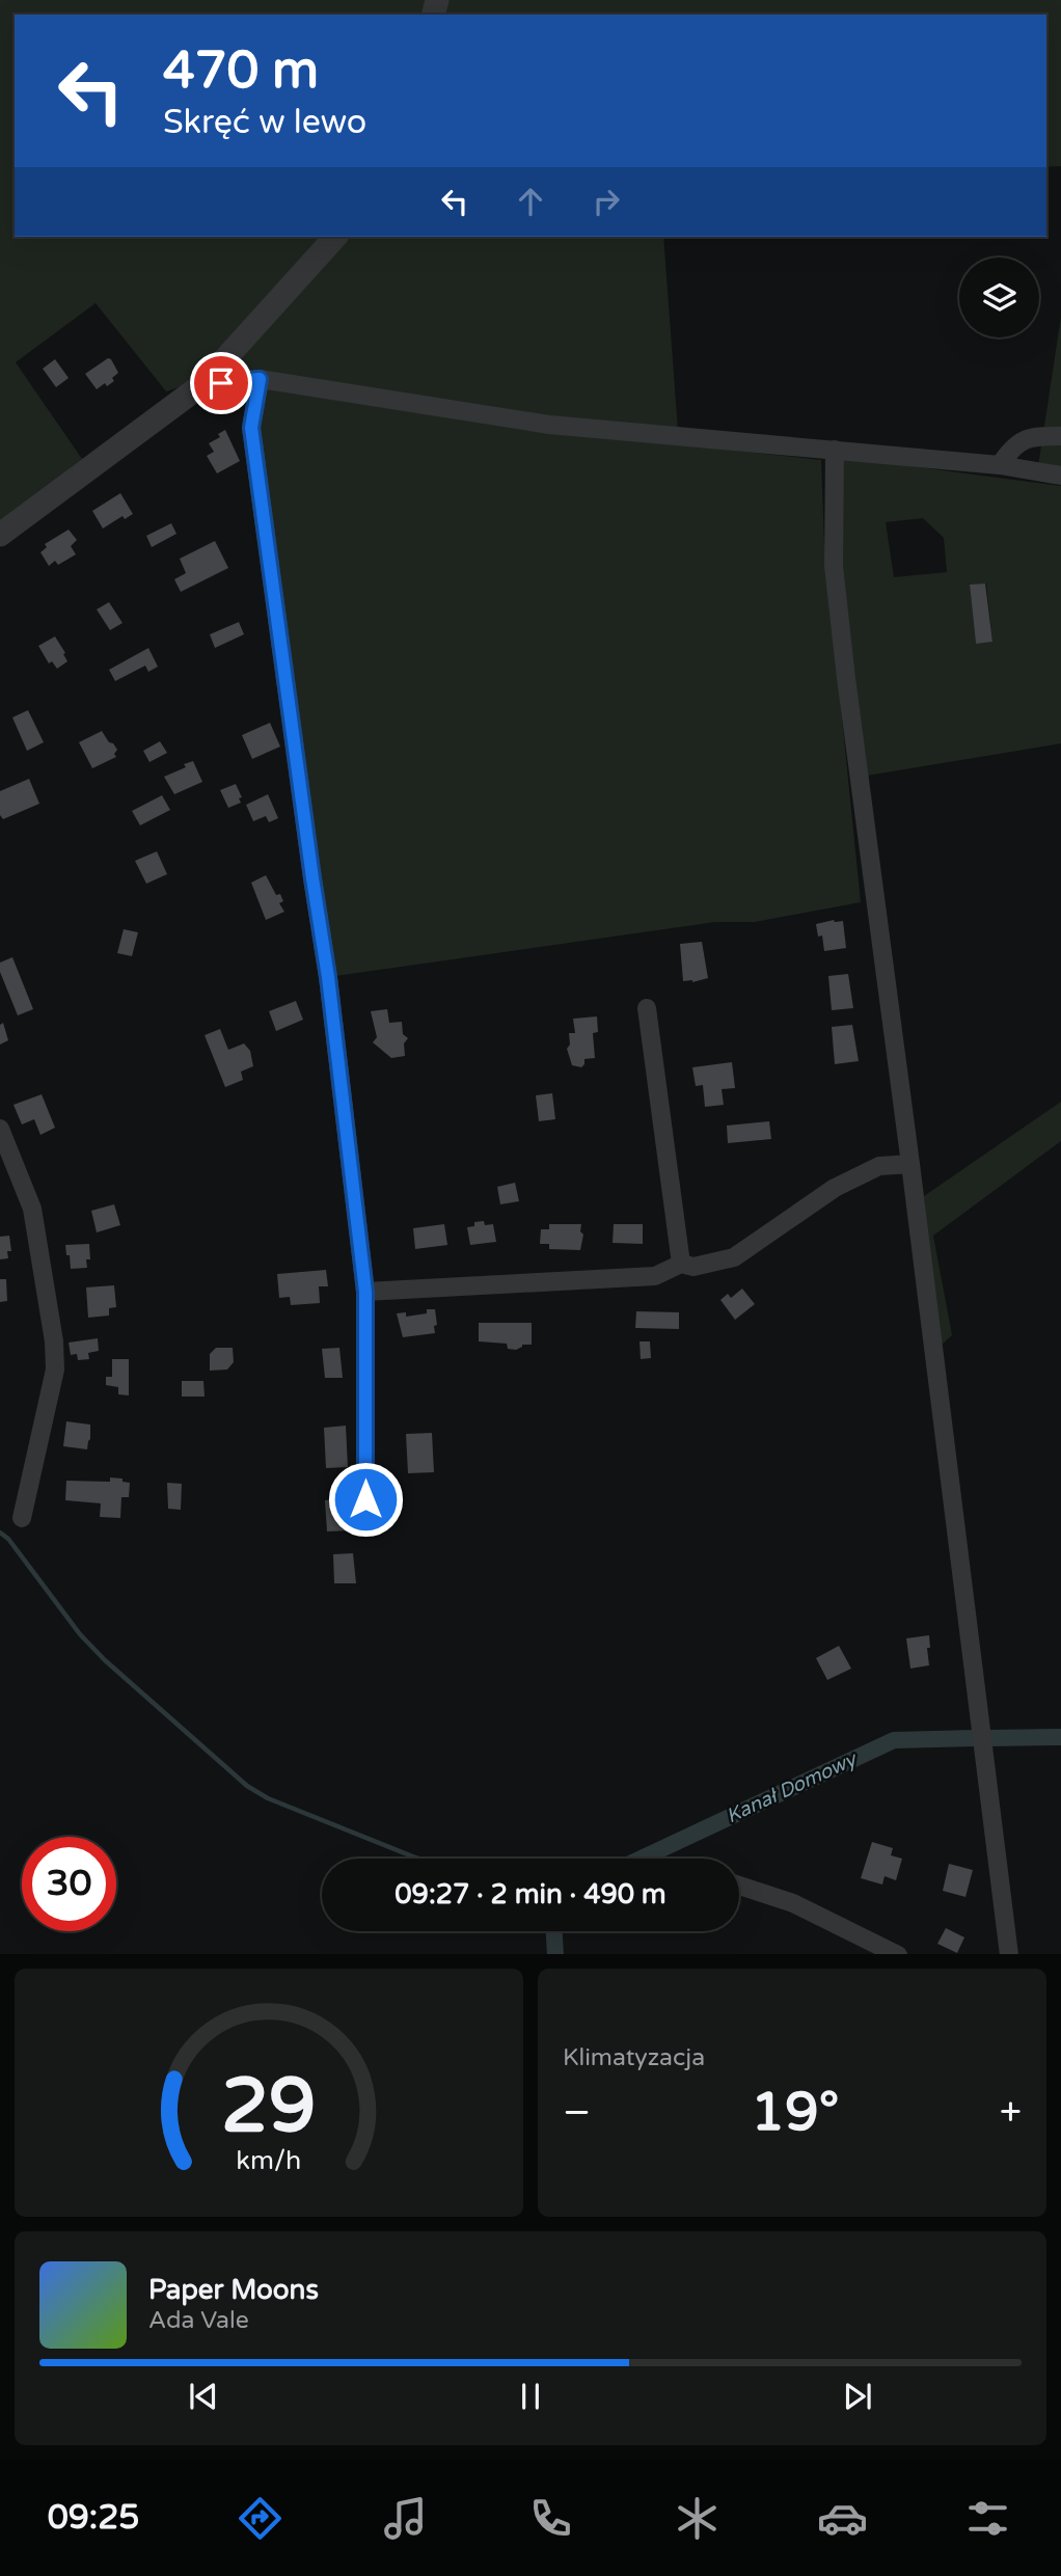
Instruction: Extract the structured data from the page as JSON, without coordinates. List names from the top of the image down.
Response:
{
  "water": ["Kanał Domowy"],
  "page": {
    "turn": ["470 m", "Skręć w lewo"],
    "limit": "30",
    "trip": "09:27 · 2 min · 490 m",
    "tile": "Klimatyzacja",
    "heat": ["−", "19°", "+"],
    "song": ["Paper Moons", "Ada Vale"],
    "tabs": "09:25",
    "gauge": ["29", "km/h"]
  }
}
